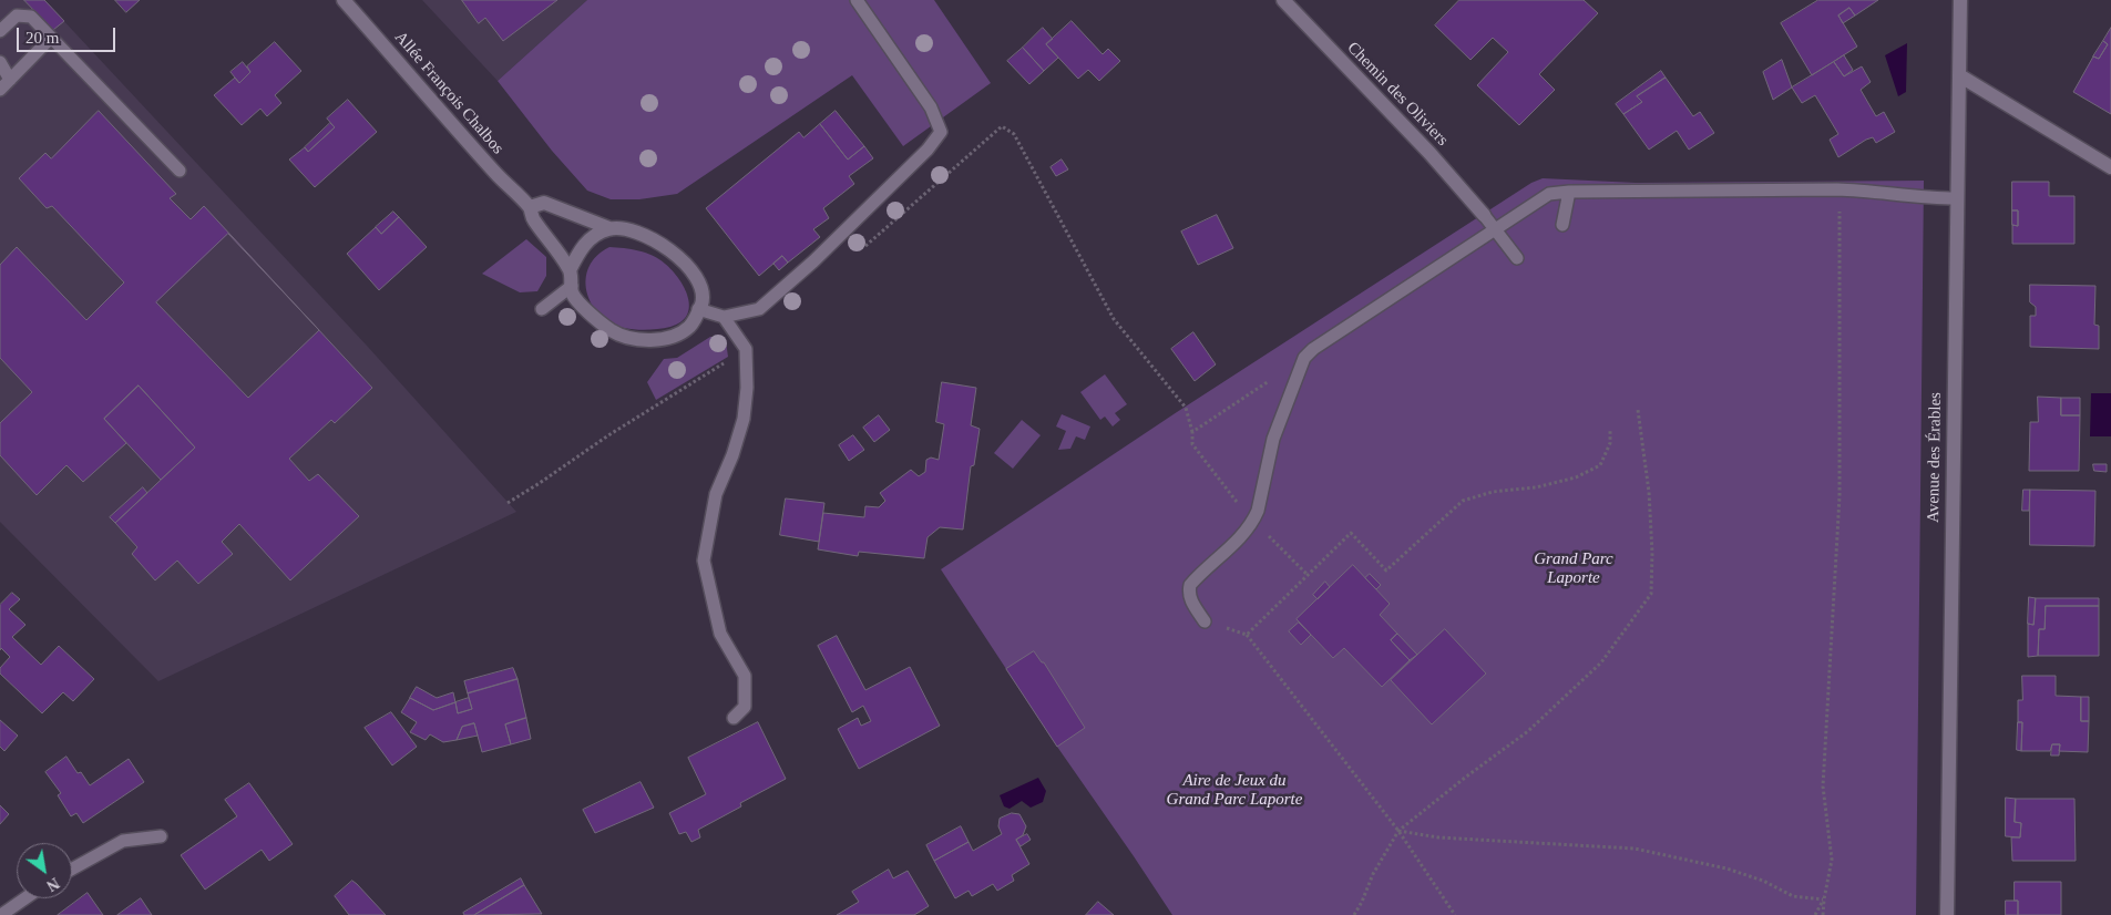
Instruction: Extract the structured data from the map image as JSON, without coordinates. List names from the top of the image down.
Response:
{
  "streets": {
    "street": ["Allée François Chalbos", "Chemin des Oliviers", "Avenue des Érables"]
  },
  "parks": ["Grand Parc Laporte", "Aire de Jeux du Grand Parc Laporte"],
  "scale_bar": "20 m",
  "north": "bottom right"
}
